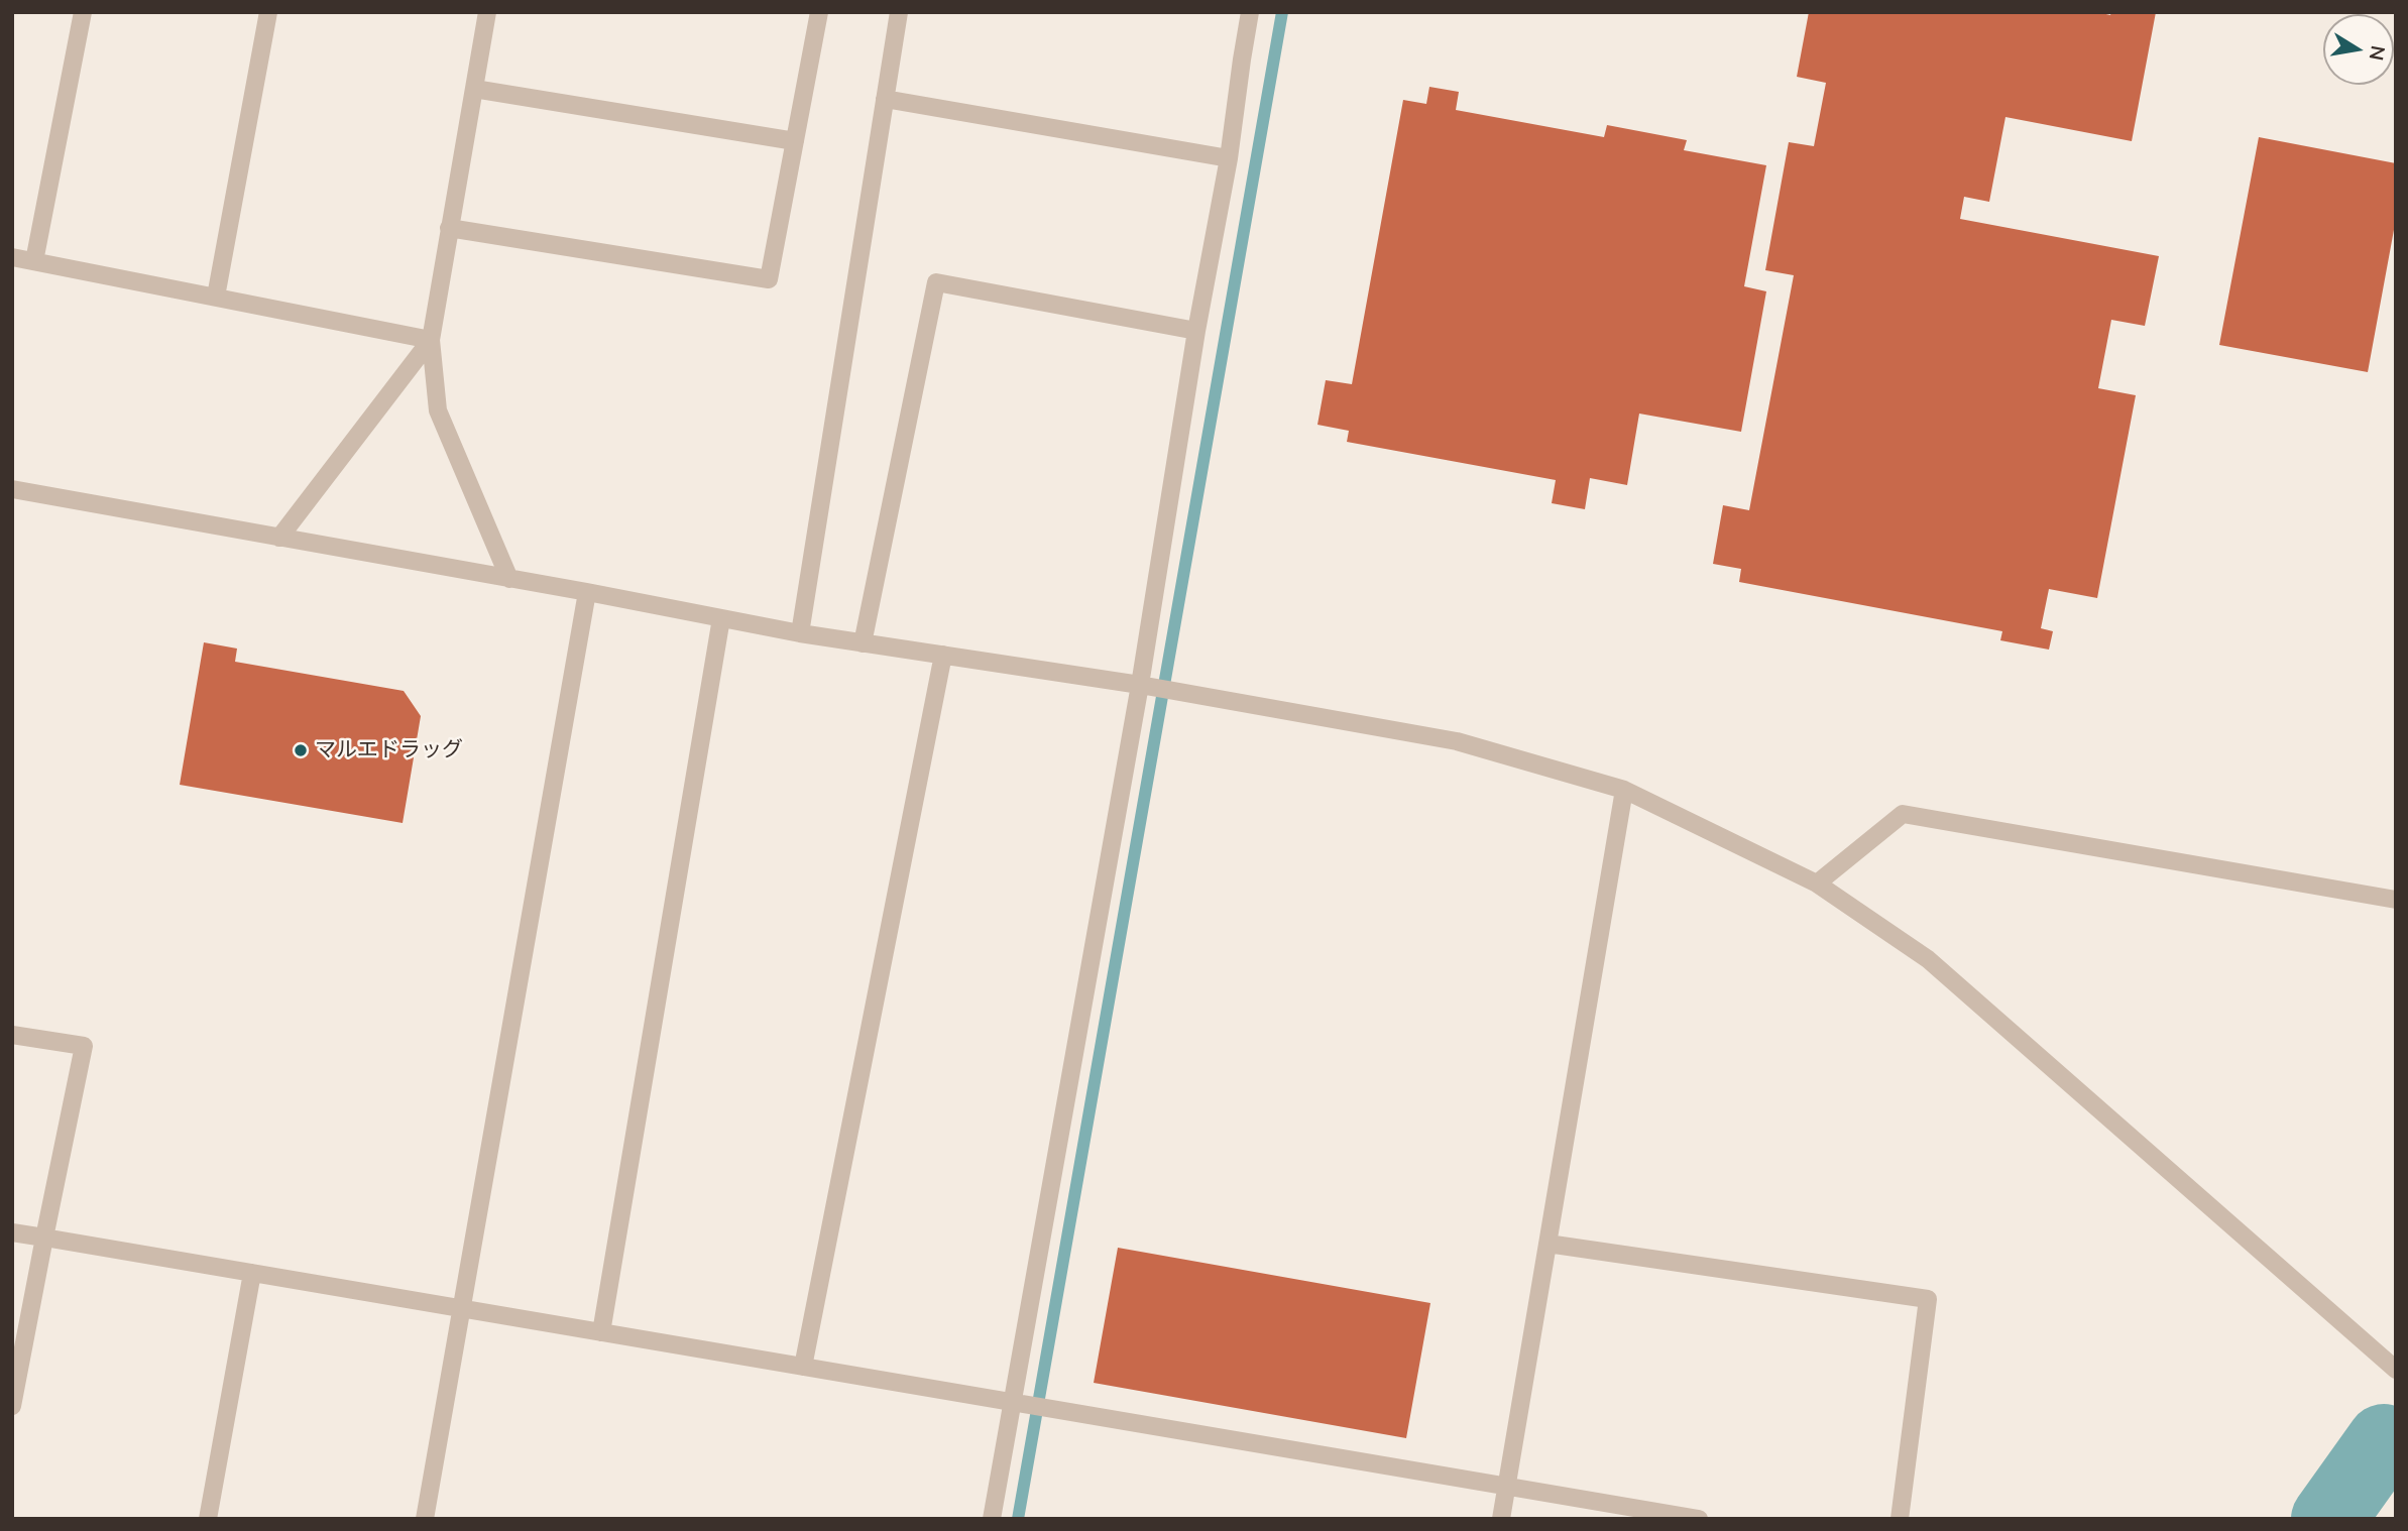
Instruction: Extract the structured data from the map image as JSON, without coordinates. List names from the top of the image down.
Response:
{
  "places": ["マルエドラッグ"],
  "north": "right"
}
